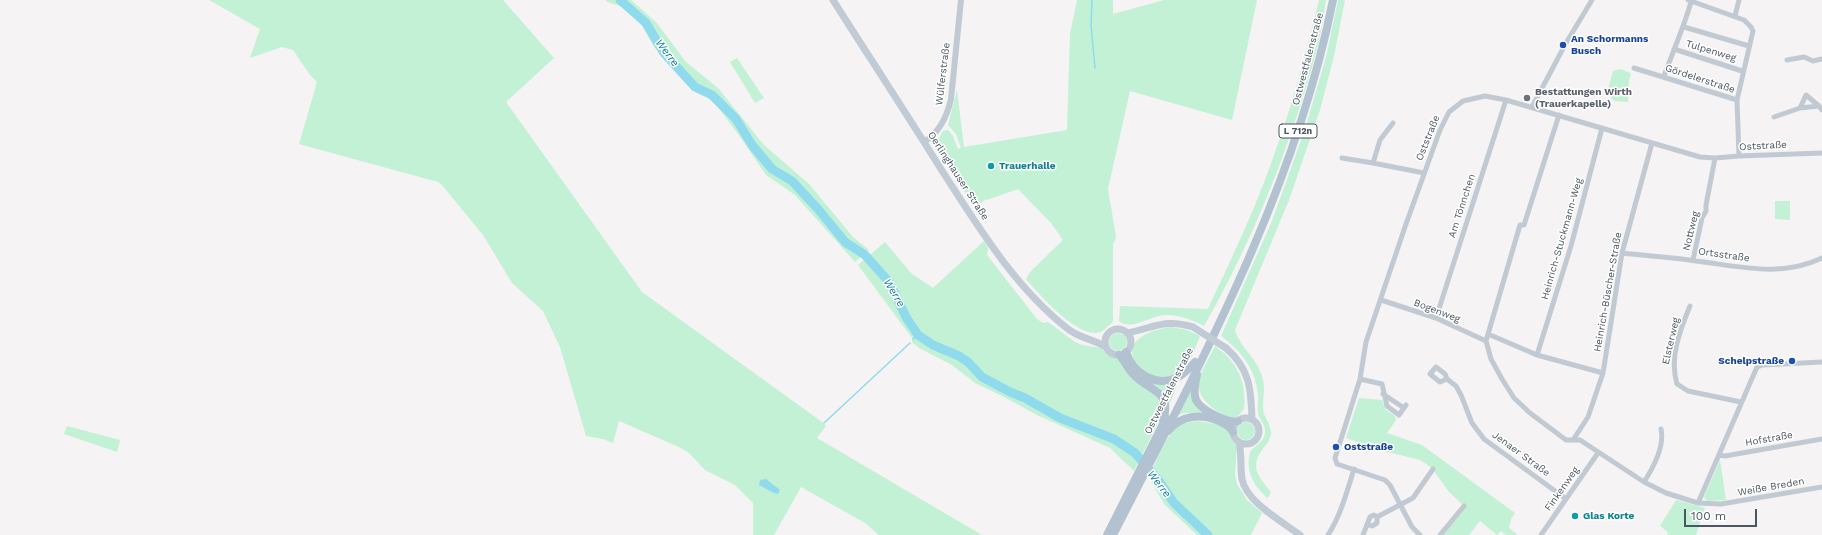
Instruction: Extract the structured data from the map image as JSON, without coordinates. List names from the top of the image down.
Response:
{
  "streets": {
    "main road": ["Ostwestfalenstraße", "L 712n", "Oerlinghauser Straße"],
    "street": [
      "Tulpenweg",
      "Wülferstraße",
      "Gördelerstraße",
      "Oststraße",
      "Am Tönnchen",
      "Nottweg",
      "Heinrich-Stuckmann-Weg",
      "Ortsstraße",
      "Heinrich-Büscher-Straße",
      "Bogenweg",
      "Elsterweg",
      "Hofstraße",
      "Jenaer Straße",
      "Weiße Breden",
      "Finkenweg"
    ]
  },
  "crossings": [
    ["Ostwestfalenstraße", "L 712n"],
    ["Wülferstraße", "Oerlinghauser Straße"],
    ["L 712n", "Oerlinghauser Straße"],
    ["Oststraße", "Am Tönnchen"],
    ["Oststraße", "Nottweg"],
    ["Oststraße", "Heinrich-Stuckmann-Weg"],
    ["Oststraße", "Heinrich-Büscher-Straße"],
    ["Oststraße", "Bogenweg"],
    ["Am Tönnchen", "Bogenweg"],
    ["Nottweg", "Ortsstraße"],
    ["Ortsstraße", "Heinrich-Büscher-Straße"],
    ["Heinrich-Büscher-Straße", "Weiße Breden"],
    ["Bogenweg", "Weiße Breden"],
    ["Jenaer Straße", "Finkenweg"],
    ["Weiße Breden", "Finkenweg"]
  ],
  "water": ["Werre"],
  "places": [
    "An Schormanns Busch",
    "Bestattungen Wirth (Trauerkapelle)",
    "Trauerhalle",
    "Schelpstraße",
    "Oststraße",
    "Glas Korte"
  ],
  "scale_bar": "100 m"
}
